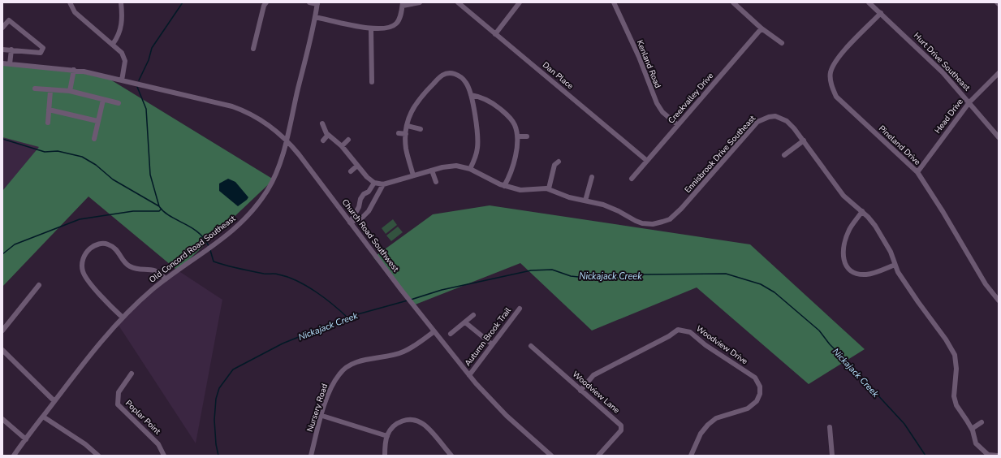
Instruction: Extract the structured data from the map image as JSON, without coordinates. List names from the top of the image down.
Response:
{
  "streets": {
    "street": [
      "Hurt Drive Southeast",
      "Kenland Road",
      "Dan Place",
      "Creekvalley Drive",
      "Head Drive",
      "Pineland Drive",
      "Ennisbrook Drive Southeast",
      "Church Road Southwest",
      "Old Concord Road Southeast",
      "Autumn Brook Trail",
      "Woodview Drive",
      "Woodview Lane",
      "Nursery Road",
      "Poplar Point"
    ]
  },
  "crossings": [
    ["Hurt Drive Southeast", "Head Drive"],
    ["Hurt Drive Southeast", "Pineland Drive"],
    ["Kenland Road", "Creekvalley Drive"],
    ["Dan Place", "Creekvalley Drive"],
    ["Head Drive", "Pineland Drive"],
    ["Church Road Southwest", "Old Concord Road Southeast"],
    ["Church Road Southwest", "Autumn Brook Trail"],
    ["Church Road Southwest", "Nursery Road"],
    ["Woodview Drive", "Woodview Lane"]
  ],
  "water": ["Nickajack Creek"]
}
